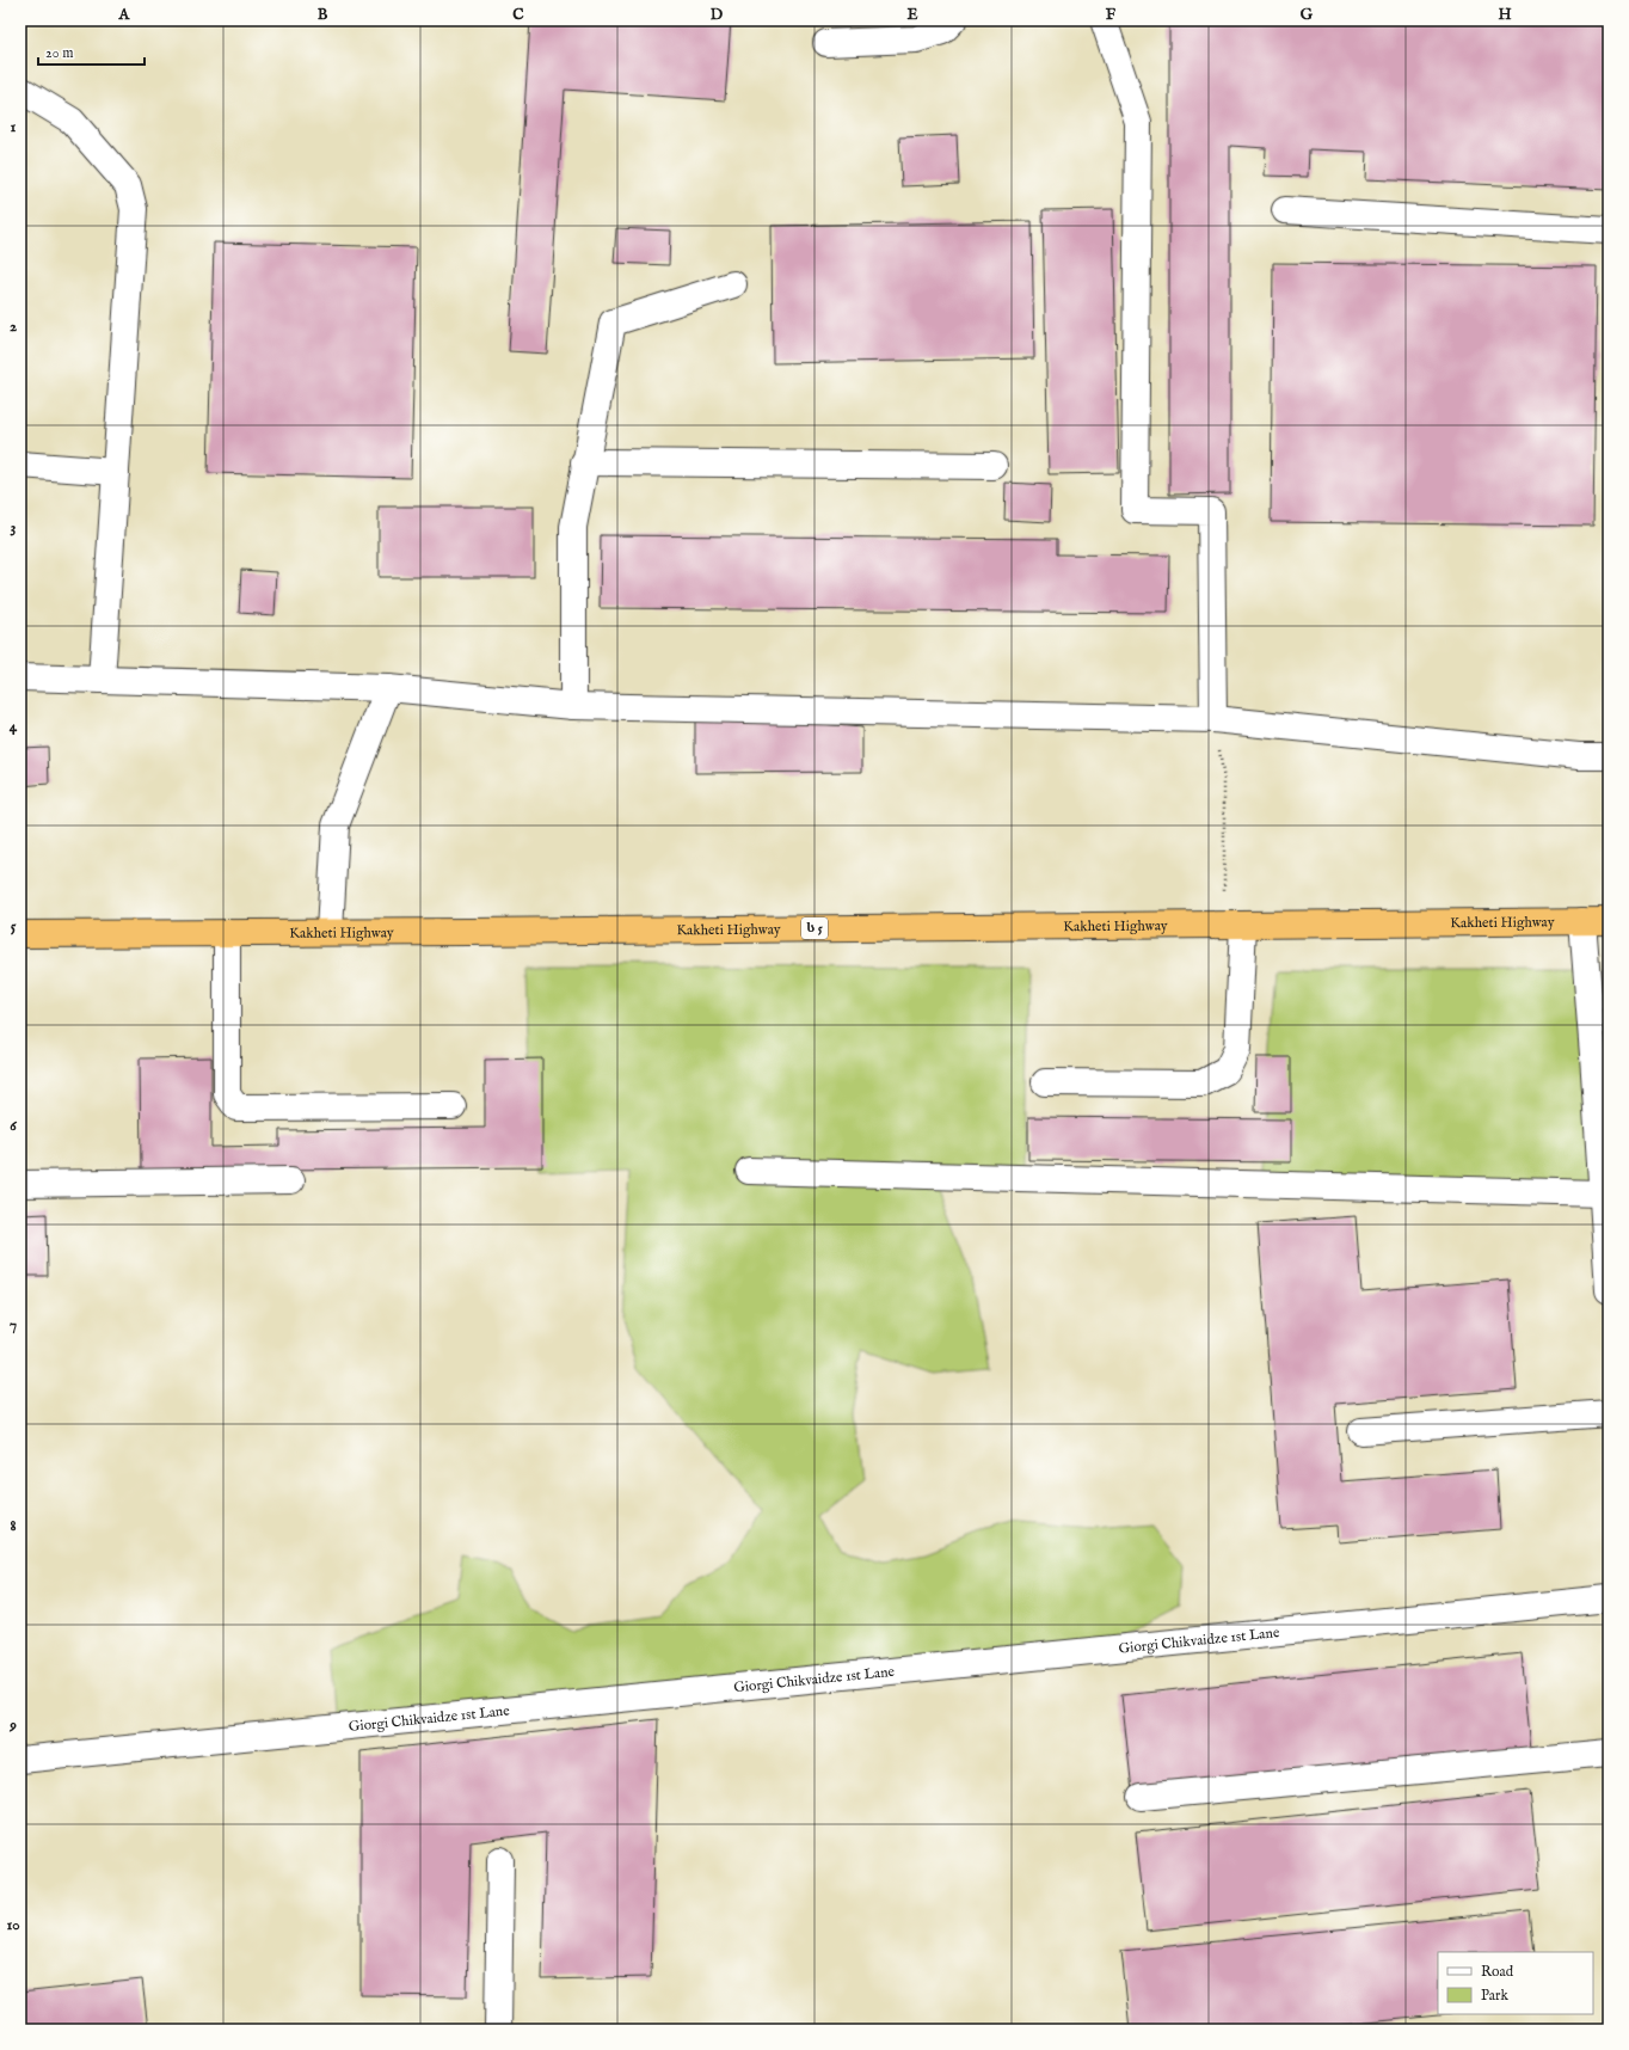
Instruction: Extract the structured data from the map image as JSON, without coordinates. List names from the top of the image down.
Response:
{
  "streets": {
    "highway": ["Kakheti Highway", "ს 5"],
    "street": ["Giorgi Chikvaidze 1st Lane"]
  },
  "legend": ["Road", "Park"],
  "scale_bar": "20 m",
  "grid": {
    "columns": [
      "A",
      "B",
      "C",
      "D",
      "E",
      "F",
      "G",
      "H"
    ],
    "rows": [
      "1",
      "2",
      "3",
      "4",
      "5",
      "6",
      "7",
      "8",
      "9",
      "10"
    ]
  }
}
